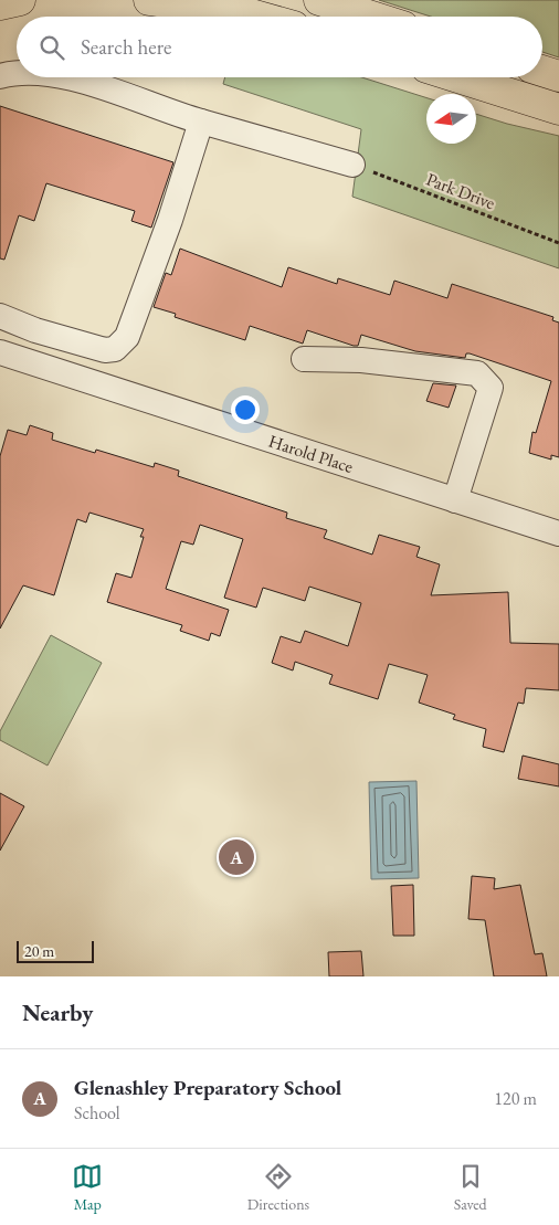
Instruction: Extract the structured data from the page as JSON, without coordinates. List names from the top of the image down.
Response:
{
  "streets": {
    "street": ["Harold Place"],
    "path": ["Park Drive"]
  },
  "scale_bar": "20 m",
  "north": "left",
  "page": {
    "search": "Search here",
    "pins": "A",
    "scale": "20 m",
    "heading": "Nearby",
    "list": [
      {
        "mark": "A",
        "name": "Glenashley Preparatory School",
        "note": "School",
        "value": "120 m"
      }
    ],
    "nav": ["Map", "Directions", "Saved"]
  }
}
